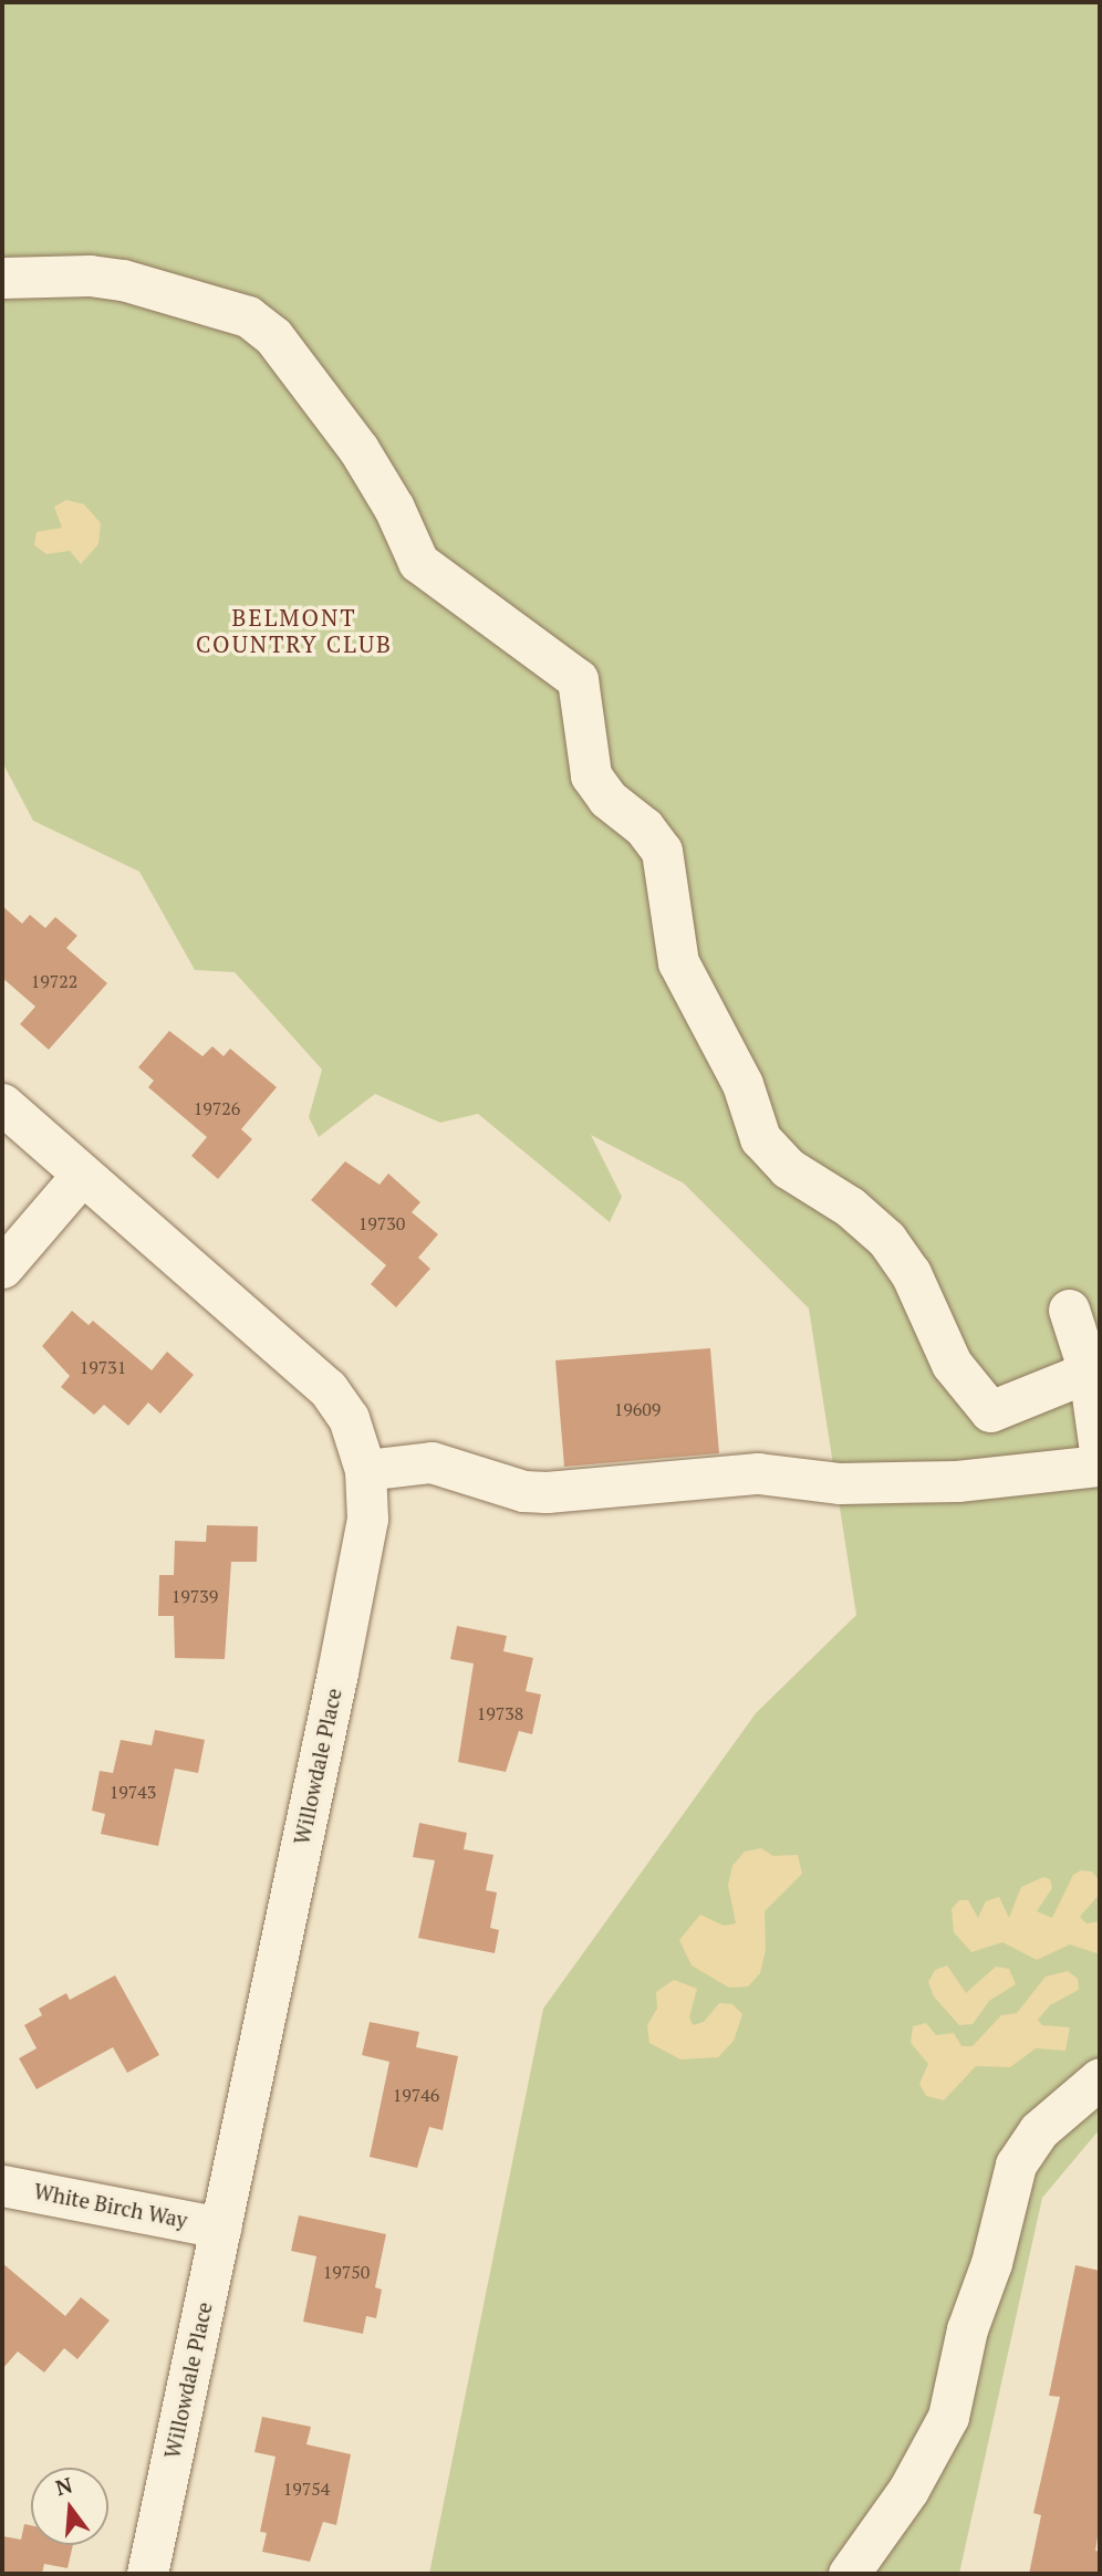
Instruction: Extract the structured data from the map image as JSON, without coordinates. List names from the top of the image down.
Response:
{
  "streets": {
    "street": ["Willowdale Place", "White Birch Way"]
  },
  "crossings": [
    ["Willowdale Place", "White Birch Way"]
  ],
  "districts": ["BELMONT COUNTRY CLUB"],
  "house_numbers": [
    "19722",
    "19726",
    "19730",
    "19731",
    "19609",
    "19739",
    "19738",
    "19743",
    "19746",
    "19750",
    "19754"
  ],
  "north": "top"
}
